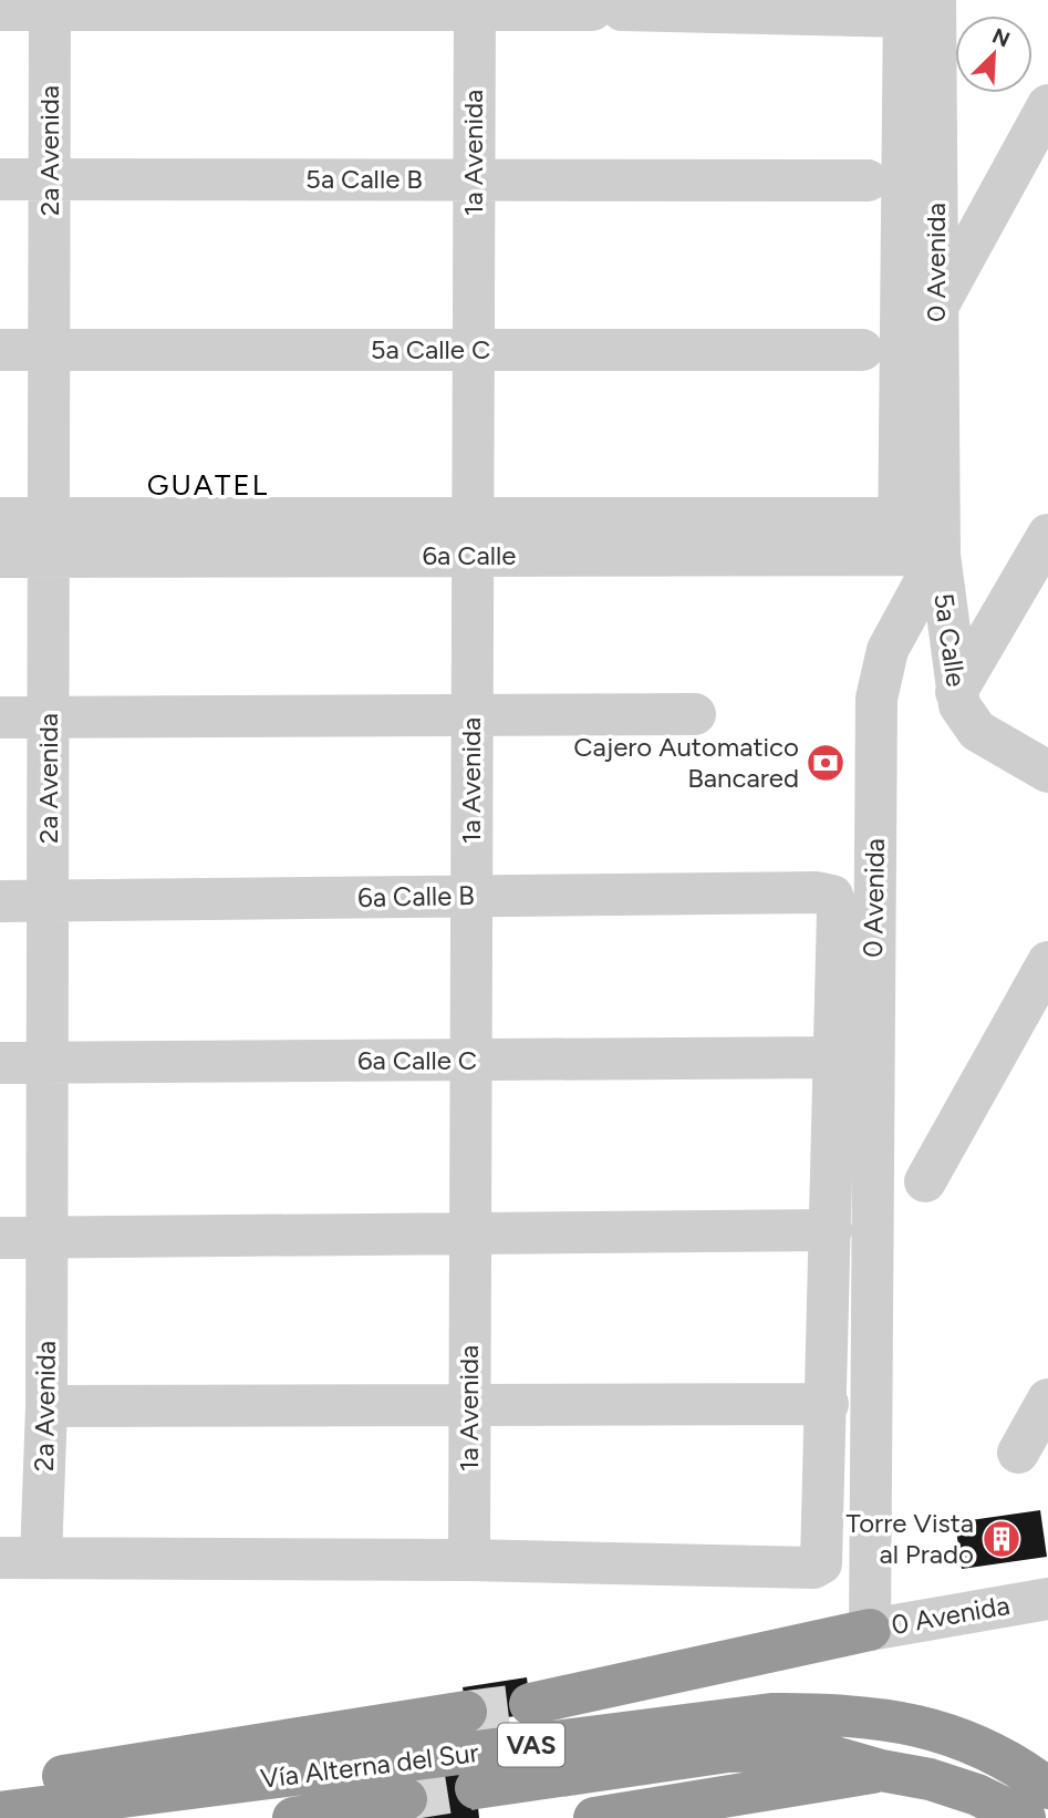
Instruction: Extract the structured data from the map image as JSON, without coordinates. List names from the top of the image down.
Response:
{
  "streets": {
    "highway": ["VAS", "Vía Alterna del Sur"],
    "street": [
      "2a Avenida",
      "1a Avenida",
      "5a Calle B",
      "0 Avenida",
      "5a Calle C",
      "6a Calle",
      "5a Calle",
      "6a Calle B",
      "6a Calle C"
    ]
  },
  "crossings": [
    ["2a Avenida", "5a Calle B"],
    ["2a Avenida", "5a Calle C"],
    ["2a Avenida", "6a Calle"],
    ["2a Avenida", "6a Calle B"],
    ["2a Avenida", "6a Calle C"],
    ["1a Avenida", "5a Calle B"],
    ["1a Avenida", "5a Calle C"],
    ["1a Avenida", "6a Calle"],
    ["1a Avenida", "6a Calle B"],
    ["1a Avenida", "6a Calle C"],
    ["0 Avenida", "6a Calle"],
    ["0 Avenida", "5a Calle"],
    ["6a Calle", "5a Calle"],
    ["6a Calle B", "6a Calle C"]
  ],
  "districts": ["GUATEL"],
  "places": {
    "bank": ["Cajero Automatico Bancared"],
    "building": ["Torre Vista al Prado"]
  },
  "north": "top right"
}
